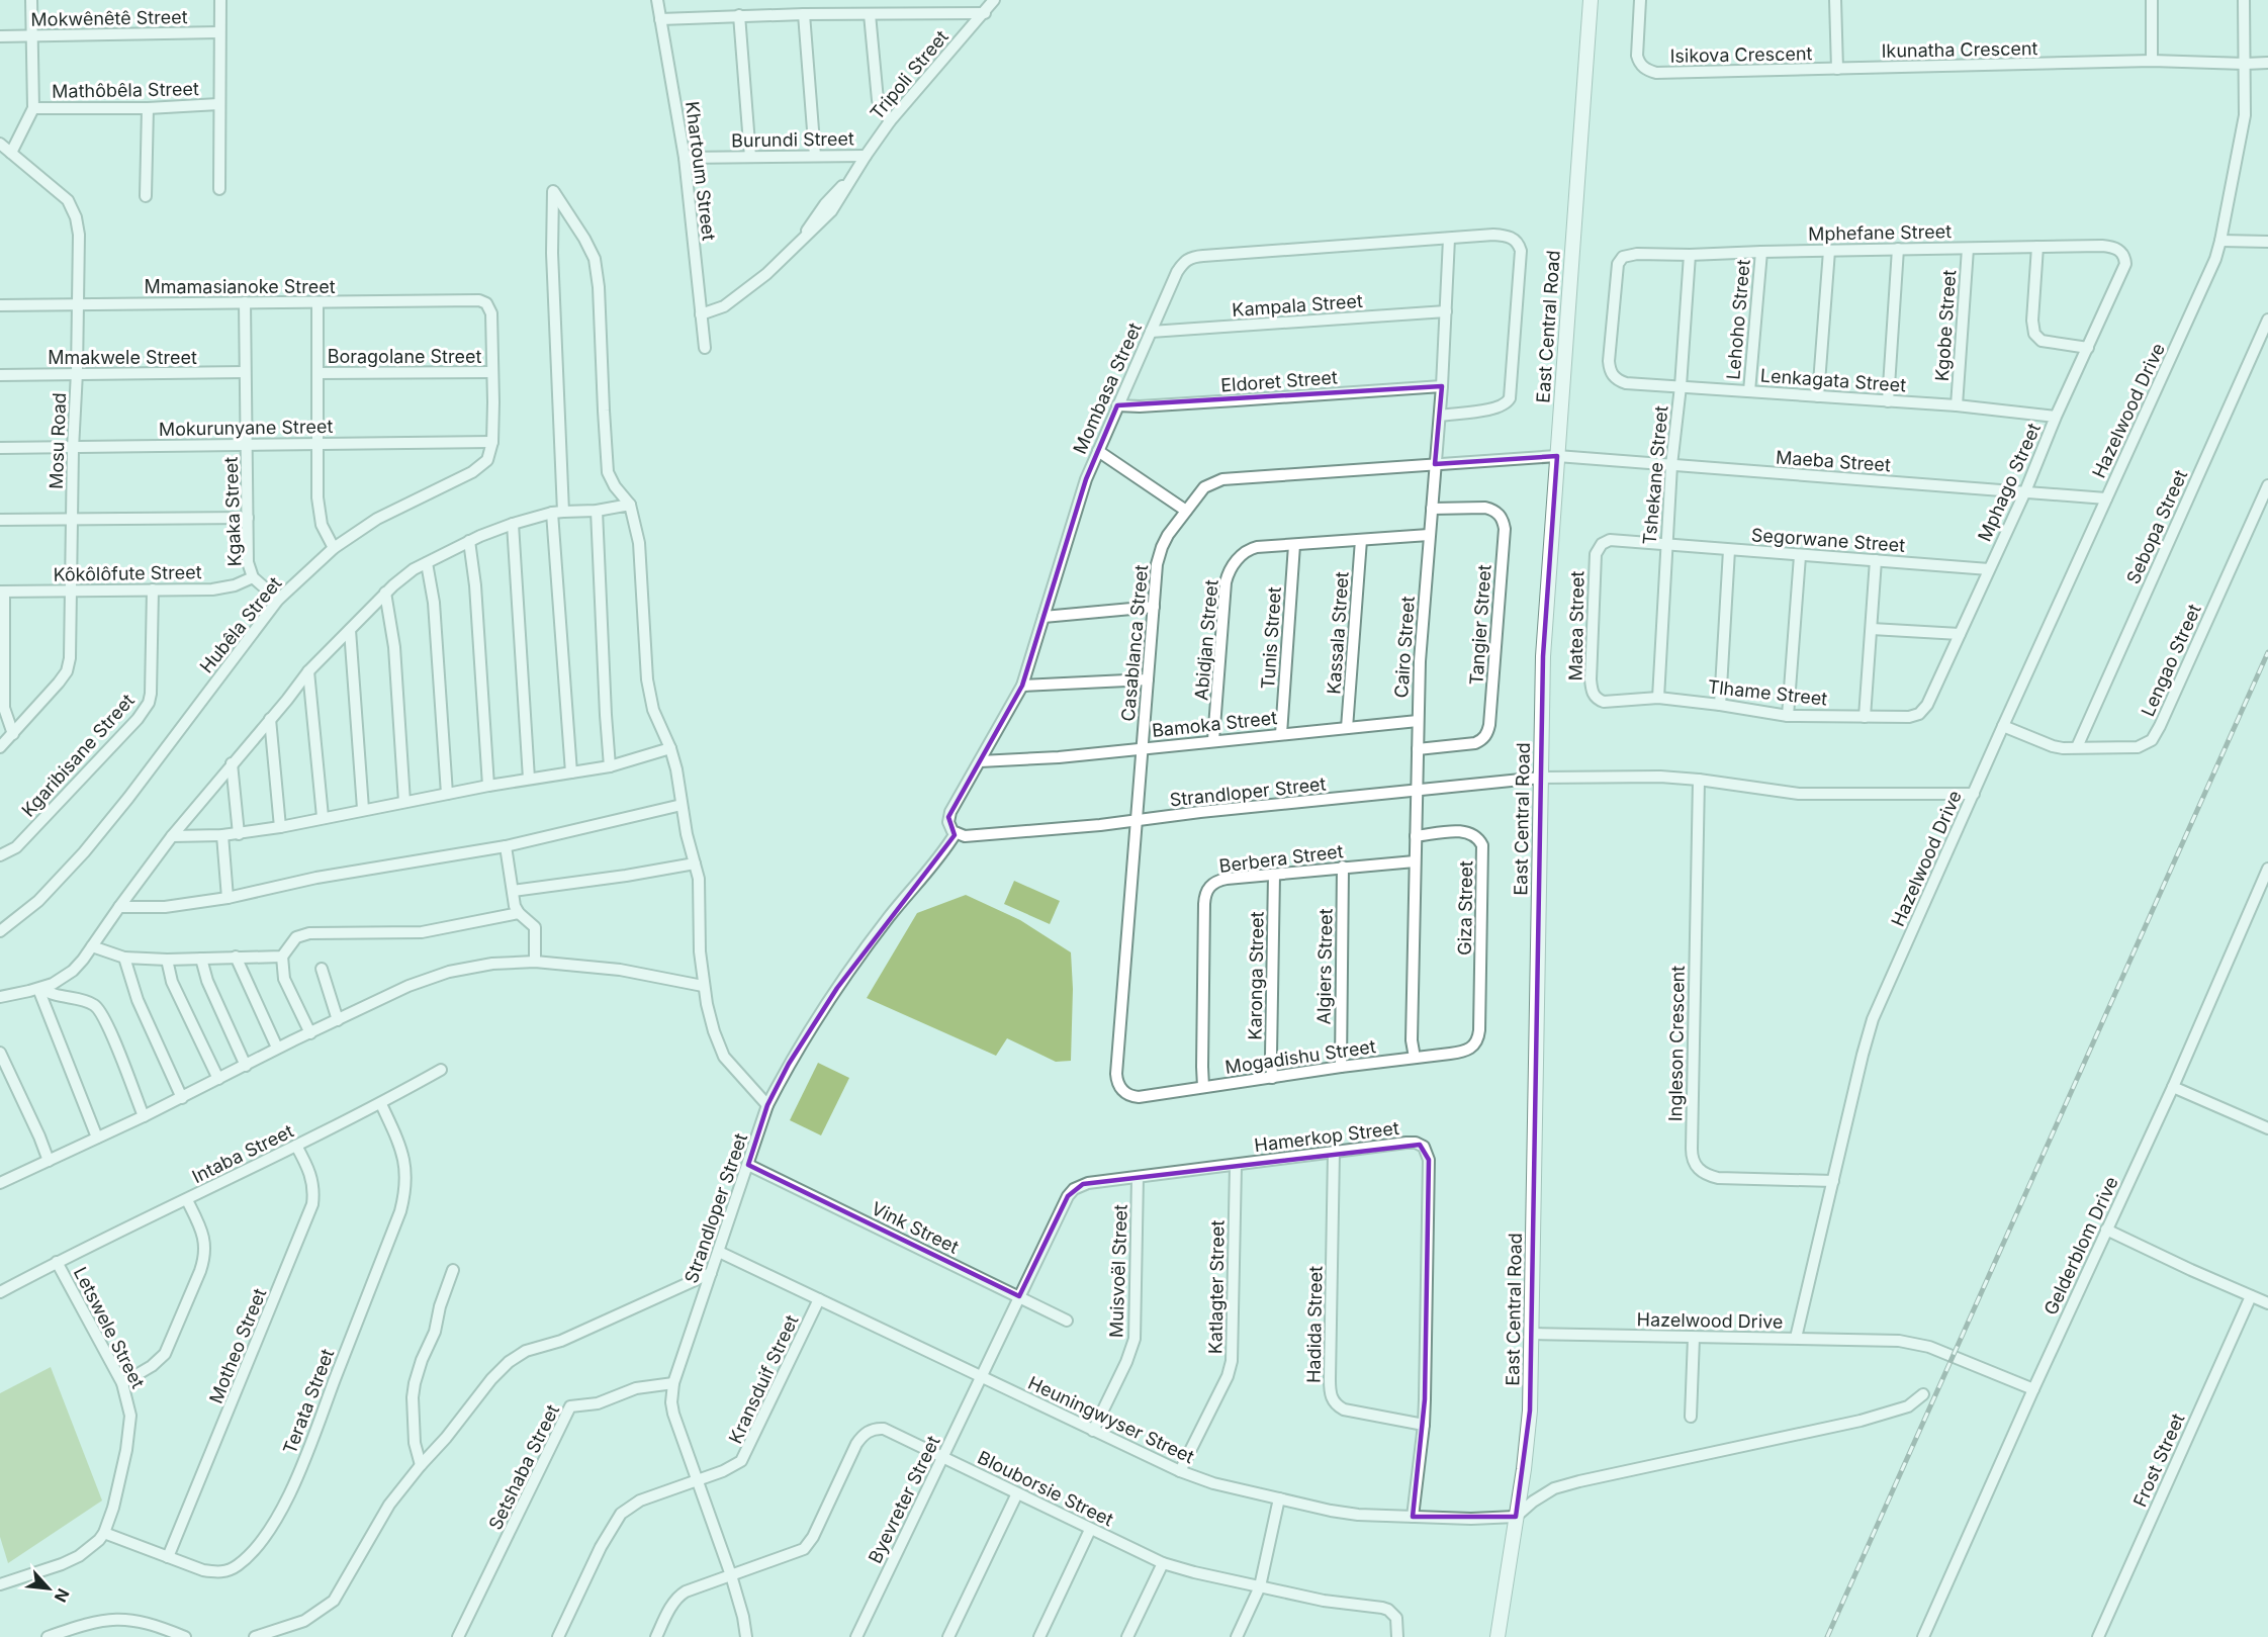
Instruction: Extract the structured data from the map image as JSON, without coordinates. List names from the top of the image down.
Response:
{
  "streets": {
    "street": [
      "Mokwênêtê Street",
      "Ikunatha Crescent",
      "Isikova Crescent",
      "Tripoli Street",
      "Mathôbêla Street",
      "Burundi Street",
      "Khartoum Street",
      "Mphefane Street",
      "Mmamasianoke Street",
      "Kampala Street",
      "Lehoho Street",
      "Kgobe Street",
      "East Central Road",
      "Boragolane Street",
      "Mmakwele Street",
      "Lenkagata Street",
      "Eldoret Street",
      "Mombasa Street",
      "Hazelwood Drive",
      "Mokurunyane Street",
      "Mosu Road",
      "Maeba Street",
      "Tshekane Street",
      "Mphago Street",
      "Kgaka Street",
      "Sebopa Street",
      "Segorwane Street",
      "Kôkôlôfute Street",
      "Hubêla Street",
      "Tangier Street",
      "Matea Street",
      "Kassala Street",
      "Tunis Street",
      "Abidjan Street",
      "Casablanca Street",
      "Cairo Street",
      "Lengao Street",
      "Tlhame Street",
      "Bamoka Street",
      "Kgaribisane Street",
      "Strandloper Street",
      "Berbera Street",
      "Giza Street",
      "Algiers Street",
      "Karonga Street",
      "Ingleson Crescent",
      "Mogadishu Street",
      "Hamerkop Street",
      "Intaba Street",
      "Vink Street",
      "Gelderblom Drive",
      "Muisvoël Street",
      "Katlagter Street",
      "Hadida Street",
      "Letswele Street",
      "Motheo Street",
      "Kransduif Street",
      "Terata Street",
      "Heuningwyser Street",
      "Frost Street",
      "Setshaba Street",
      "Blouborsie Street",
      "Byevreter Street"
    ]
  },
  "crossings": [
    ["Ikunatha Crescent", "Isikova Crescent"],
    ["Ikunatha Crescent", "Hazelwood Drive"],
    ["Tripoli Street", "Burundi Street"],
    ["Tripoli Street", "Khartoum Street"],
    ["Burundi Street", "Khartoum Street"],
    ["Mphefane Street", "Lehoho Street"],
    ["Mphefane Street", "Kgobe Street"],
    ["Mphefane Street", "Lenkagata Street"],
    ["Mphefane Street", "Tshekane Street"],
    ["Mphefane Street", "Mphago Street"],
    ["Mmamasianoke Street", "Mosu Road"],
    ["Mmamasianoke Street", "Kgaka Street"],
    ["Mmamasianoke Street", "Hubêla Street"],
    ["Kampala Street", "Mombasa Street"],
    ["Kampala Street", "Cairo Street"],
    ["Lehoho Street", "Lenkagata Street"],
    ["Kgobe Street", "Lenkagata Street"],
    ["East Central Road", "Hazelwood Drive"],
    ["East Central Road", "Maeba Street"],
    ["East Central Road", "Casablanca Street"],
    ["East Central Road", "Strandloper Street"],
    ["East Central Road", "Heuningwyser Street"],
    ["Boragolane Street", "Hubêla Street"],
    ["Mmakwele Street", "Mosu Road"],
    ["Mmakwele Street", "Kgaka Street"],
    ["Lenkagata Street", "Tshekane Street"],
    ["Lenkagata Street", "Mphago Street"],
    ["Eldoret Street", "Mombasa Street"],
    ["Eldoret Street", "Cairo Street"],
    ["Mombasa Street", "Cairo Street"],
    ["Mombasa Street", "Bamoka Street"],
    ["Mombasa Street", "Strandloper Street"],
    ["Hazelwood Drive", "Maeba Street"],
    ["Hazelwood Drive", "Lengao Street"],
    ["Hazelwood Drive", "Ingleson Crescent"],
    ["Mokurunyane Street", "Mosu Road"],
    ["Mokurunyane Street", "Kgaka Street"],
    ["Mokurunyane Street", "Hubêla Street"],
    ["Mosu Road", "Kôkôlôfute Street"],
    ["Maeba Street", "Tshekane Street"],
    ["Maeba Street", "Mphago Street"],
    ["Maeba Street", "Casablanca Street"],
    ["Tshekane Street", "Segorwane Street"],
    ["Tshekane Street", "Matea Street"],
    ["Tshekane Street", "Tlhame Street"],
    ["Mphago Street", "Segorwane Street"],
    ["Mphago Street", "Tlhame Street"],
    ["Kgaka Street", "Kôkôlôfute Street"],
    ["Kgaka Street", "Hubêla Street"],
    ["Sebopa Street", "Lengao Street"],
    ["Segorwane Street", "Matea Street"],
    ["Kôkôlôfute Street", "Kgaribisane Street"],
    ["Tangier Street", "Cairo Street"],
    ["Matea Street", "Tlhame Street"],
    ["Kassala Street", "Abidjan Street"],
    ["Kassala Street", "Bamoka Street"],
    ["Tunis Street", "Abidjan Street"],
    ["Tunis Street", "Bamoka Street"],
    ["Abidjan Street", "Cairo Street"],
    ["Abidjan Street", "Bamoka Street"],
    ["Casablanca Street", "Cairo Street"],
    ["Casablanca Street", "Bamoka Street"],
    ["Casablanca Street", "Strandloper Street"],
    ["Casablanca Street", "Mogadishu Street"],
    ["Cairo Street", "Bamoka Street"],
    ["Cairo Street", "Strandloper Street"],
    ["Cairo Street", "Berbera Street"],
    ["Cairo Street", "Giza Street"],
    ["Cairo Street", "Mogadishu Street"],
    ["Strandloper Street", "Vink Street"],
    ["Strandloper Street", "Kransduif Street"],
    ["Strandloper Street", "Heuningwyser Street"],
    ["Strandloper Street", "Setshaba Street"],
    ["Strandloper Street", "Blouborsie Street"],
    ["Berbera Street", "Algiers Street"],
    ["Berbera Street", "Karonga Street"],
    ["Berbera Street", "Mogadishu Street"],
    ["Giza Street", "Mogadishu Street"],
    ["Algiers Street", "Mogadishu Street"],
    ["Karonga Street", "Mogadishu Street"],
    ["Hamerkop Street", "Vink Street"],
    ["Hamerkop Street", "Muisvoël Street"],
    ["Hamerkop Street", "Katlagter Street"],
    ["Hamerkop Street", "Hadida Street"],
    ["Hamerkop Street", "Heuningwyser Street"],
    ["Hamerkop Street", "Byevreter Street"],
    ["Intaba Street", "Letswele Street"],
    ["Intaba Street", "Motheo Street"],
    ["Intaba Street", "Terata Street"],
    ["Muisvoël Street", "Heuningwyser Street"],
    ["Katlagter Street", "Heuningwyser Street"],
    ["Letswele Street", "Terata Street"],
    ["Motheo Street", "Terata Street"],
    ["Kransduif Street", "Heuningwyser Street"],
    ["Heuningwyser Street", "Byevreter Street"],
    ["Blouborsie Street", "Byevreter Street"]
  ],
  "north": "bottom right"
}
